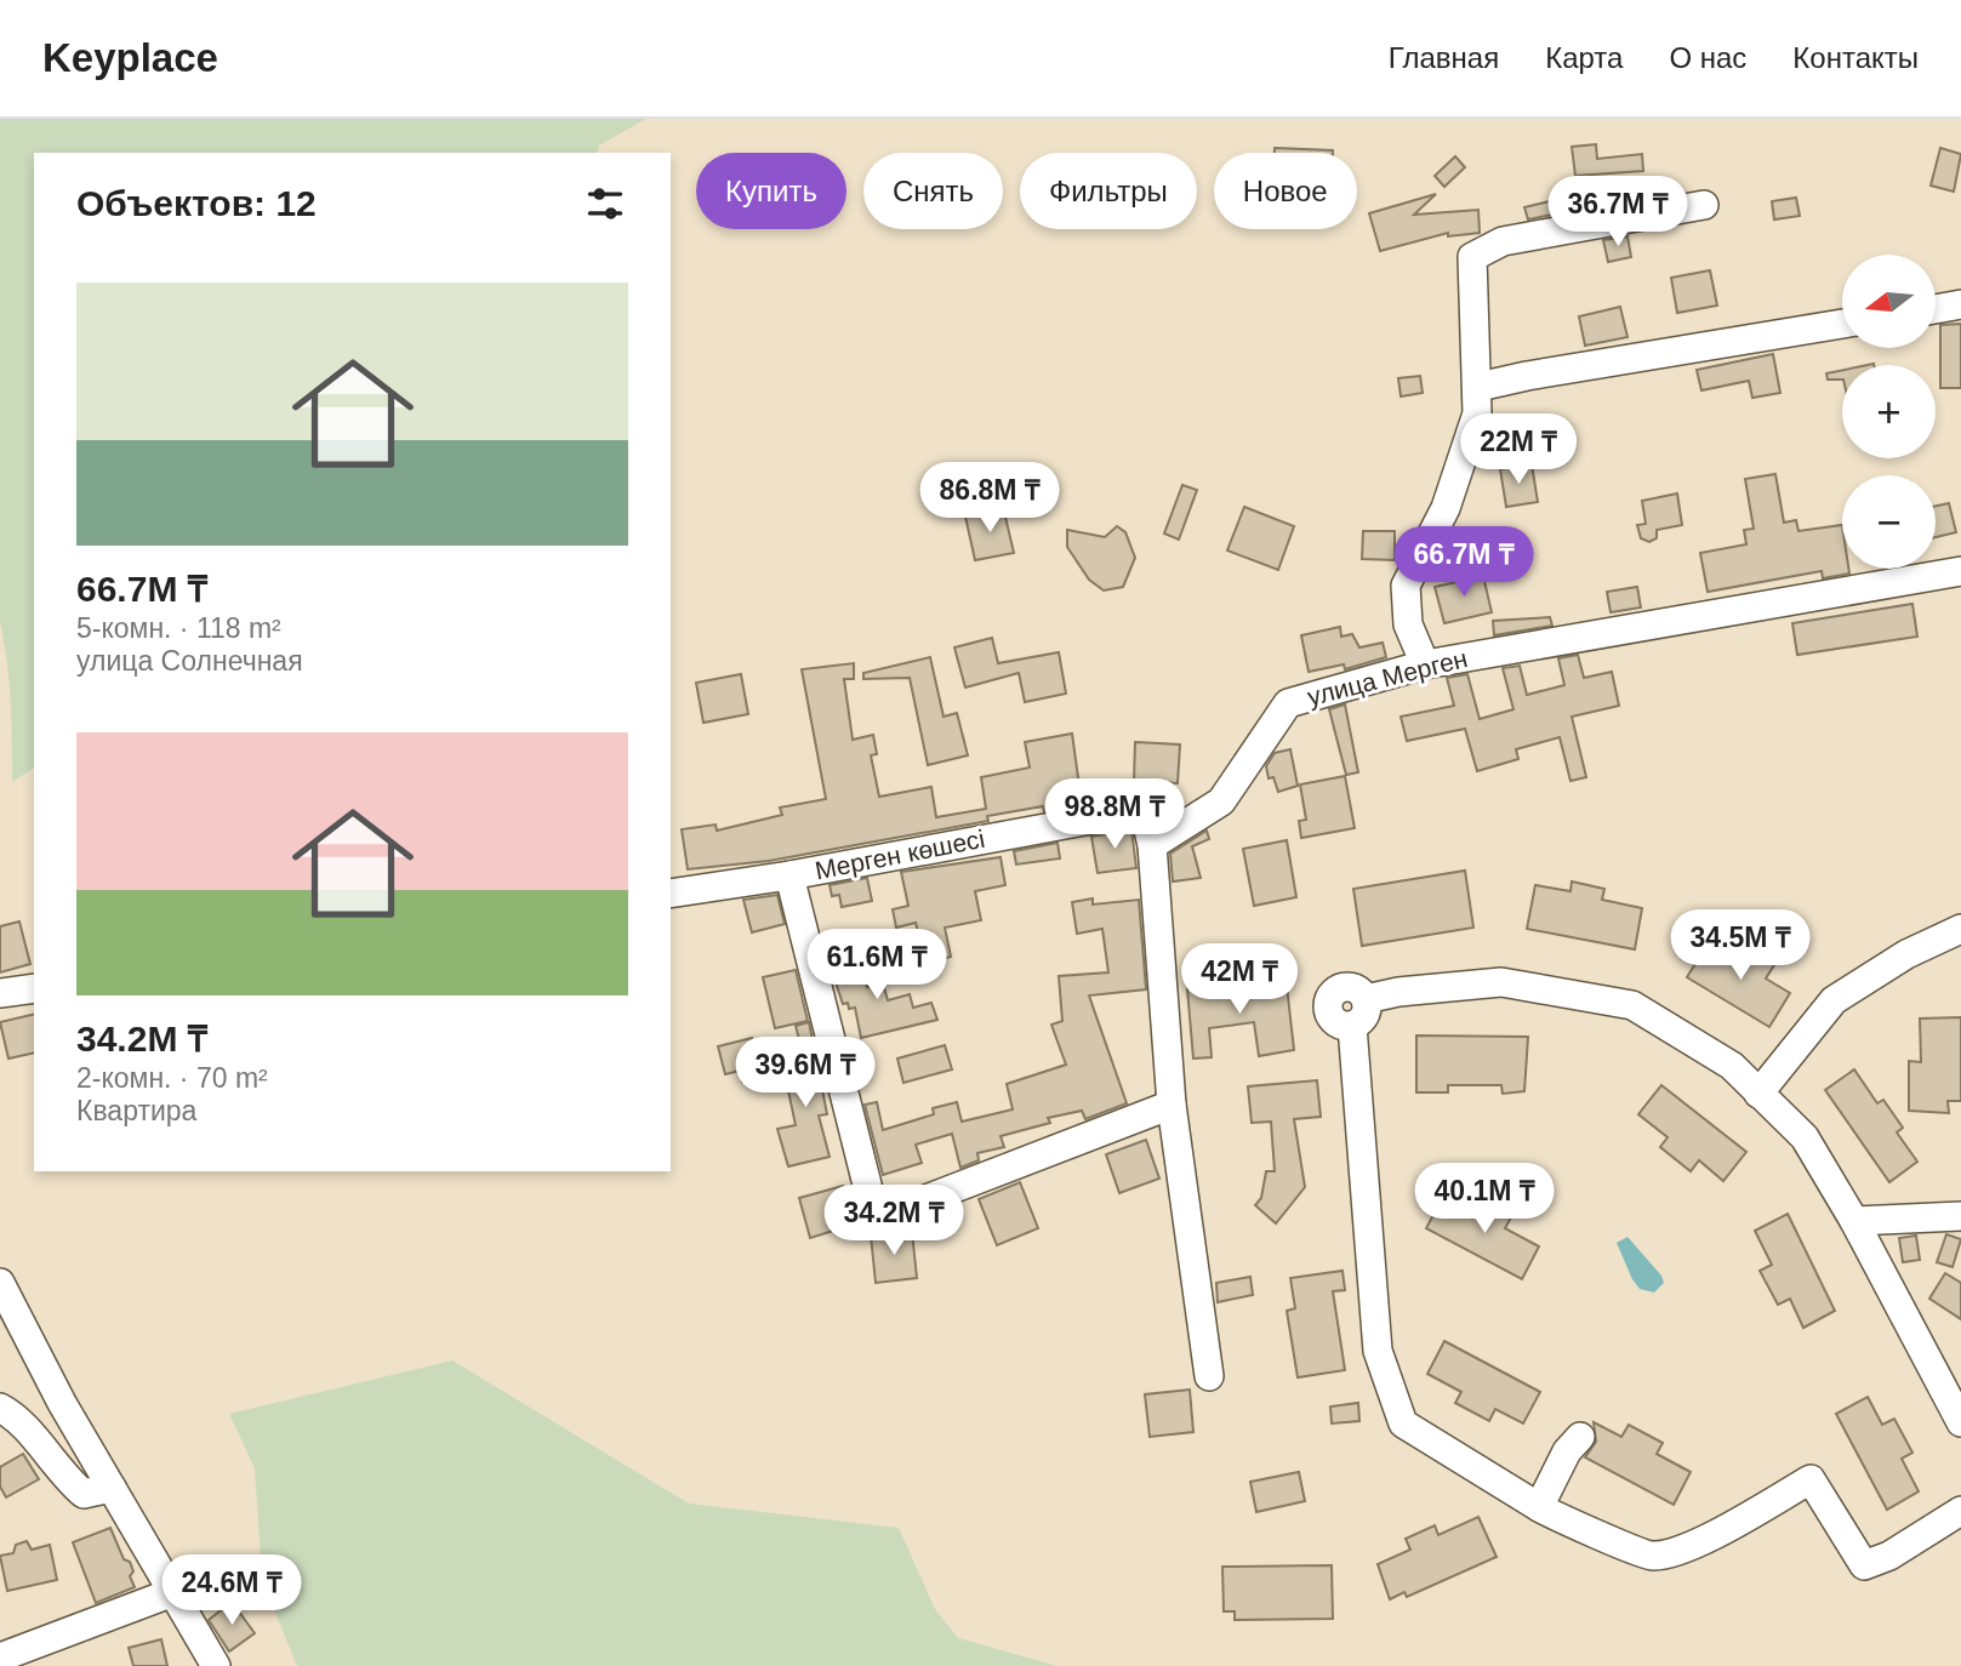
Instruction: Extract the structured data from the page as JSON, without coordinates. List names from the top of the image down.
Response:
{
  "streets": {
    "street": ["улица Мерген", "Мерген көшесі"]
  },
  "crossings": [
    ["улица Мерген", "Мерген көшесі"]
  ],
  "north": "left",
  "page": {
    "header": "Keyplace",
    "nav": [
      "Главная",
      "Карта",
      "О нас",
      "Контакты"
    ],
    "chip": [
      "Купить",
      "Снять",
      "Фильтры",
      "Новое"
    ],
    "heading": "Объектов: 12",
    "price": [
      "36.7M ₸",
      "22M ₸",
      "86.8M ₸",
      "66.7M ₸",
      "98.8M ₸",
      "34.5M ₸",
      "61.6M ₸",
      "42M ₸",
      "39.6M ₸",
      "40.1M ₸",
      "34.2M ₸",
      "24.6M ₸"
    ],
    "map_buttons": ["+", "−"],
    "list": [
      {
        "name": "66.7M ₸",
        "note": "5-комн. · 118 m² · улица Солнечная"
      },
      {
        "name": "34.2M ₸",
        "note": "2-комн. · 70 m² · Квартира"
      }
    ]
  }
}
